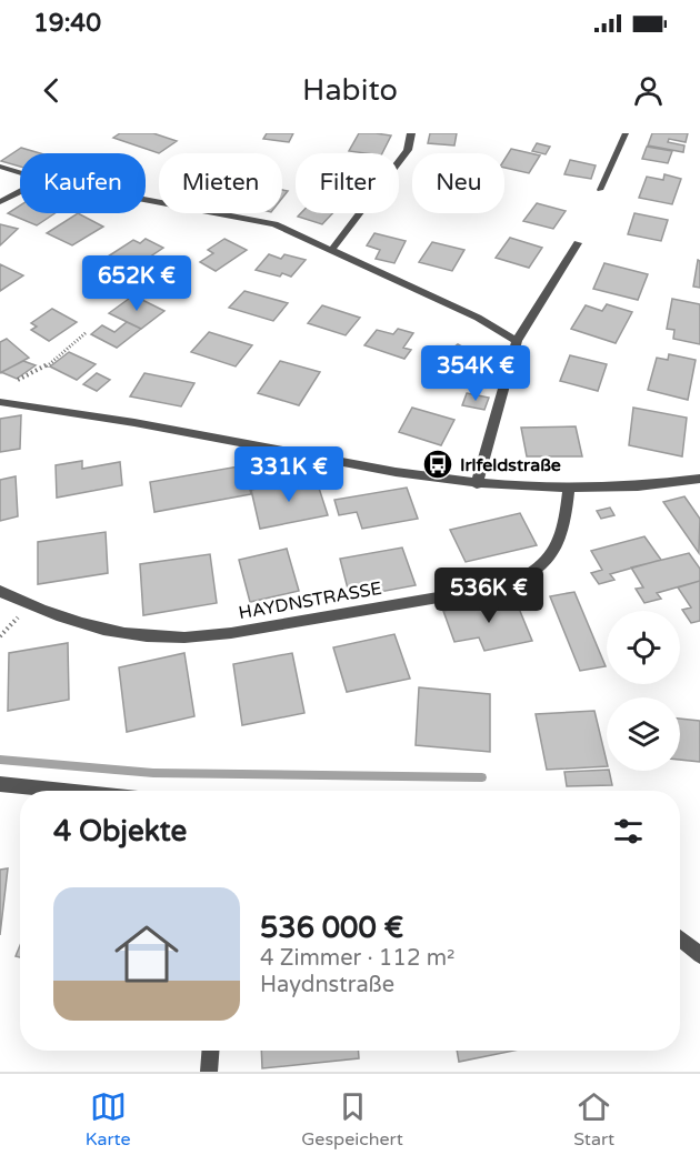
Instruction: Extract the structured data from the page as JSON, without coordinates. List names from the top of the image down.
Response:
{
  "streets": {
    "street": ["HAYDNSTRASSE"]
  },
  "places": {
    "bus stop": ["Irlfeldstraße"]
  },
  "page": {
    "status": "19:40",
    "header": "Habito",
    "chip": [
      "Kaufen",
      "Mieten",
      "Filter",
      "Neu"
    ],
    "price": [
      "652K €",
      "354K €",
      "331K €",
      "536K €"
    ],
    "heading": "4 Objekte",
    "list": [
      {
        "name": "536 000 €",
        "note": "4 Zimmer · 112 m² · Haydnstraße"
      }
    ],
    "tabs": ["Karte", "Gespeichert", "Start"]
  }
}
